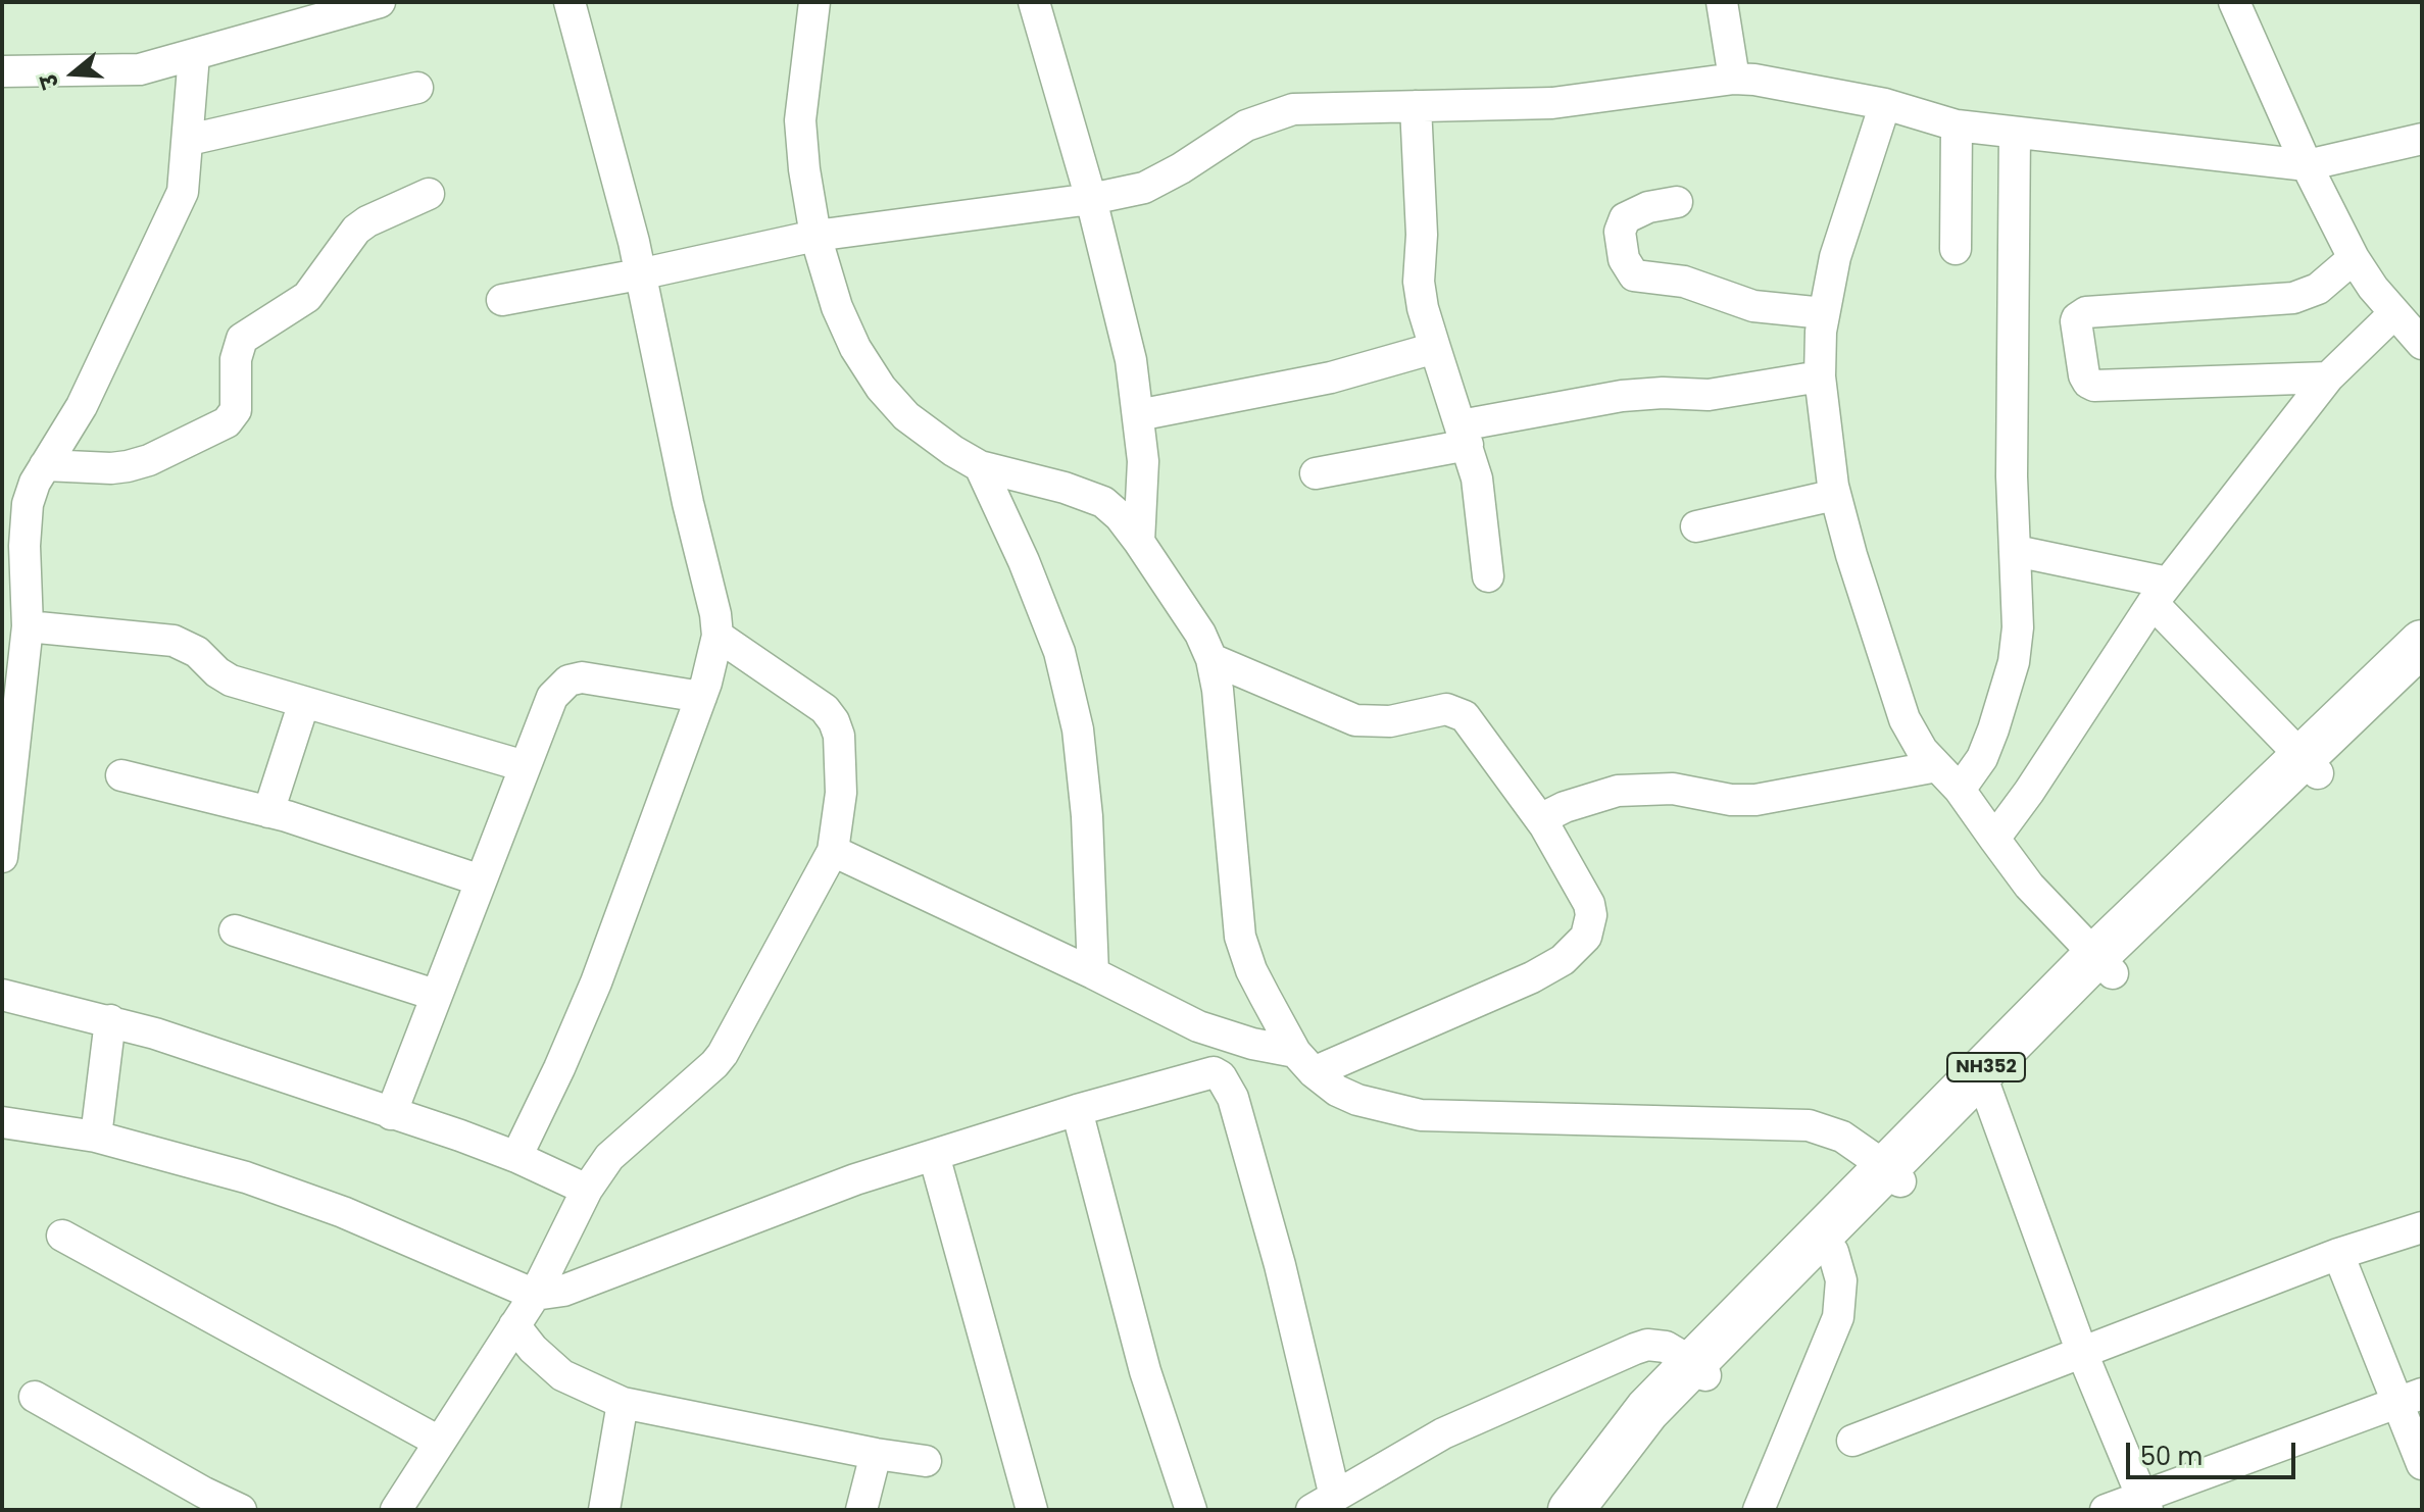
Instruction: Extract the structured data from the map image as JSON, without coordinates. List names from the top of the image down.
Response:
{
  "streets": {
    "highway": ["NH352"]
  },
  "scale_bar": "50 m",
  "north": "left"
}
